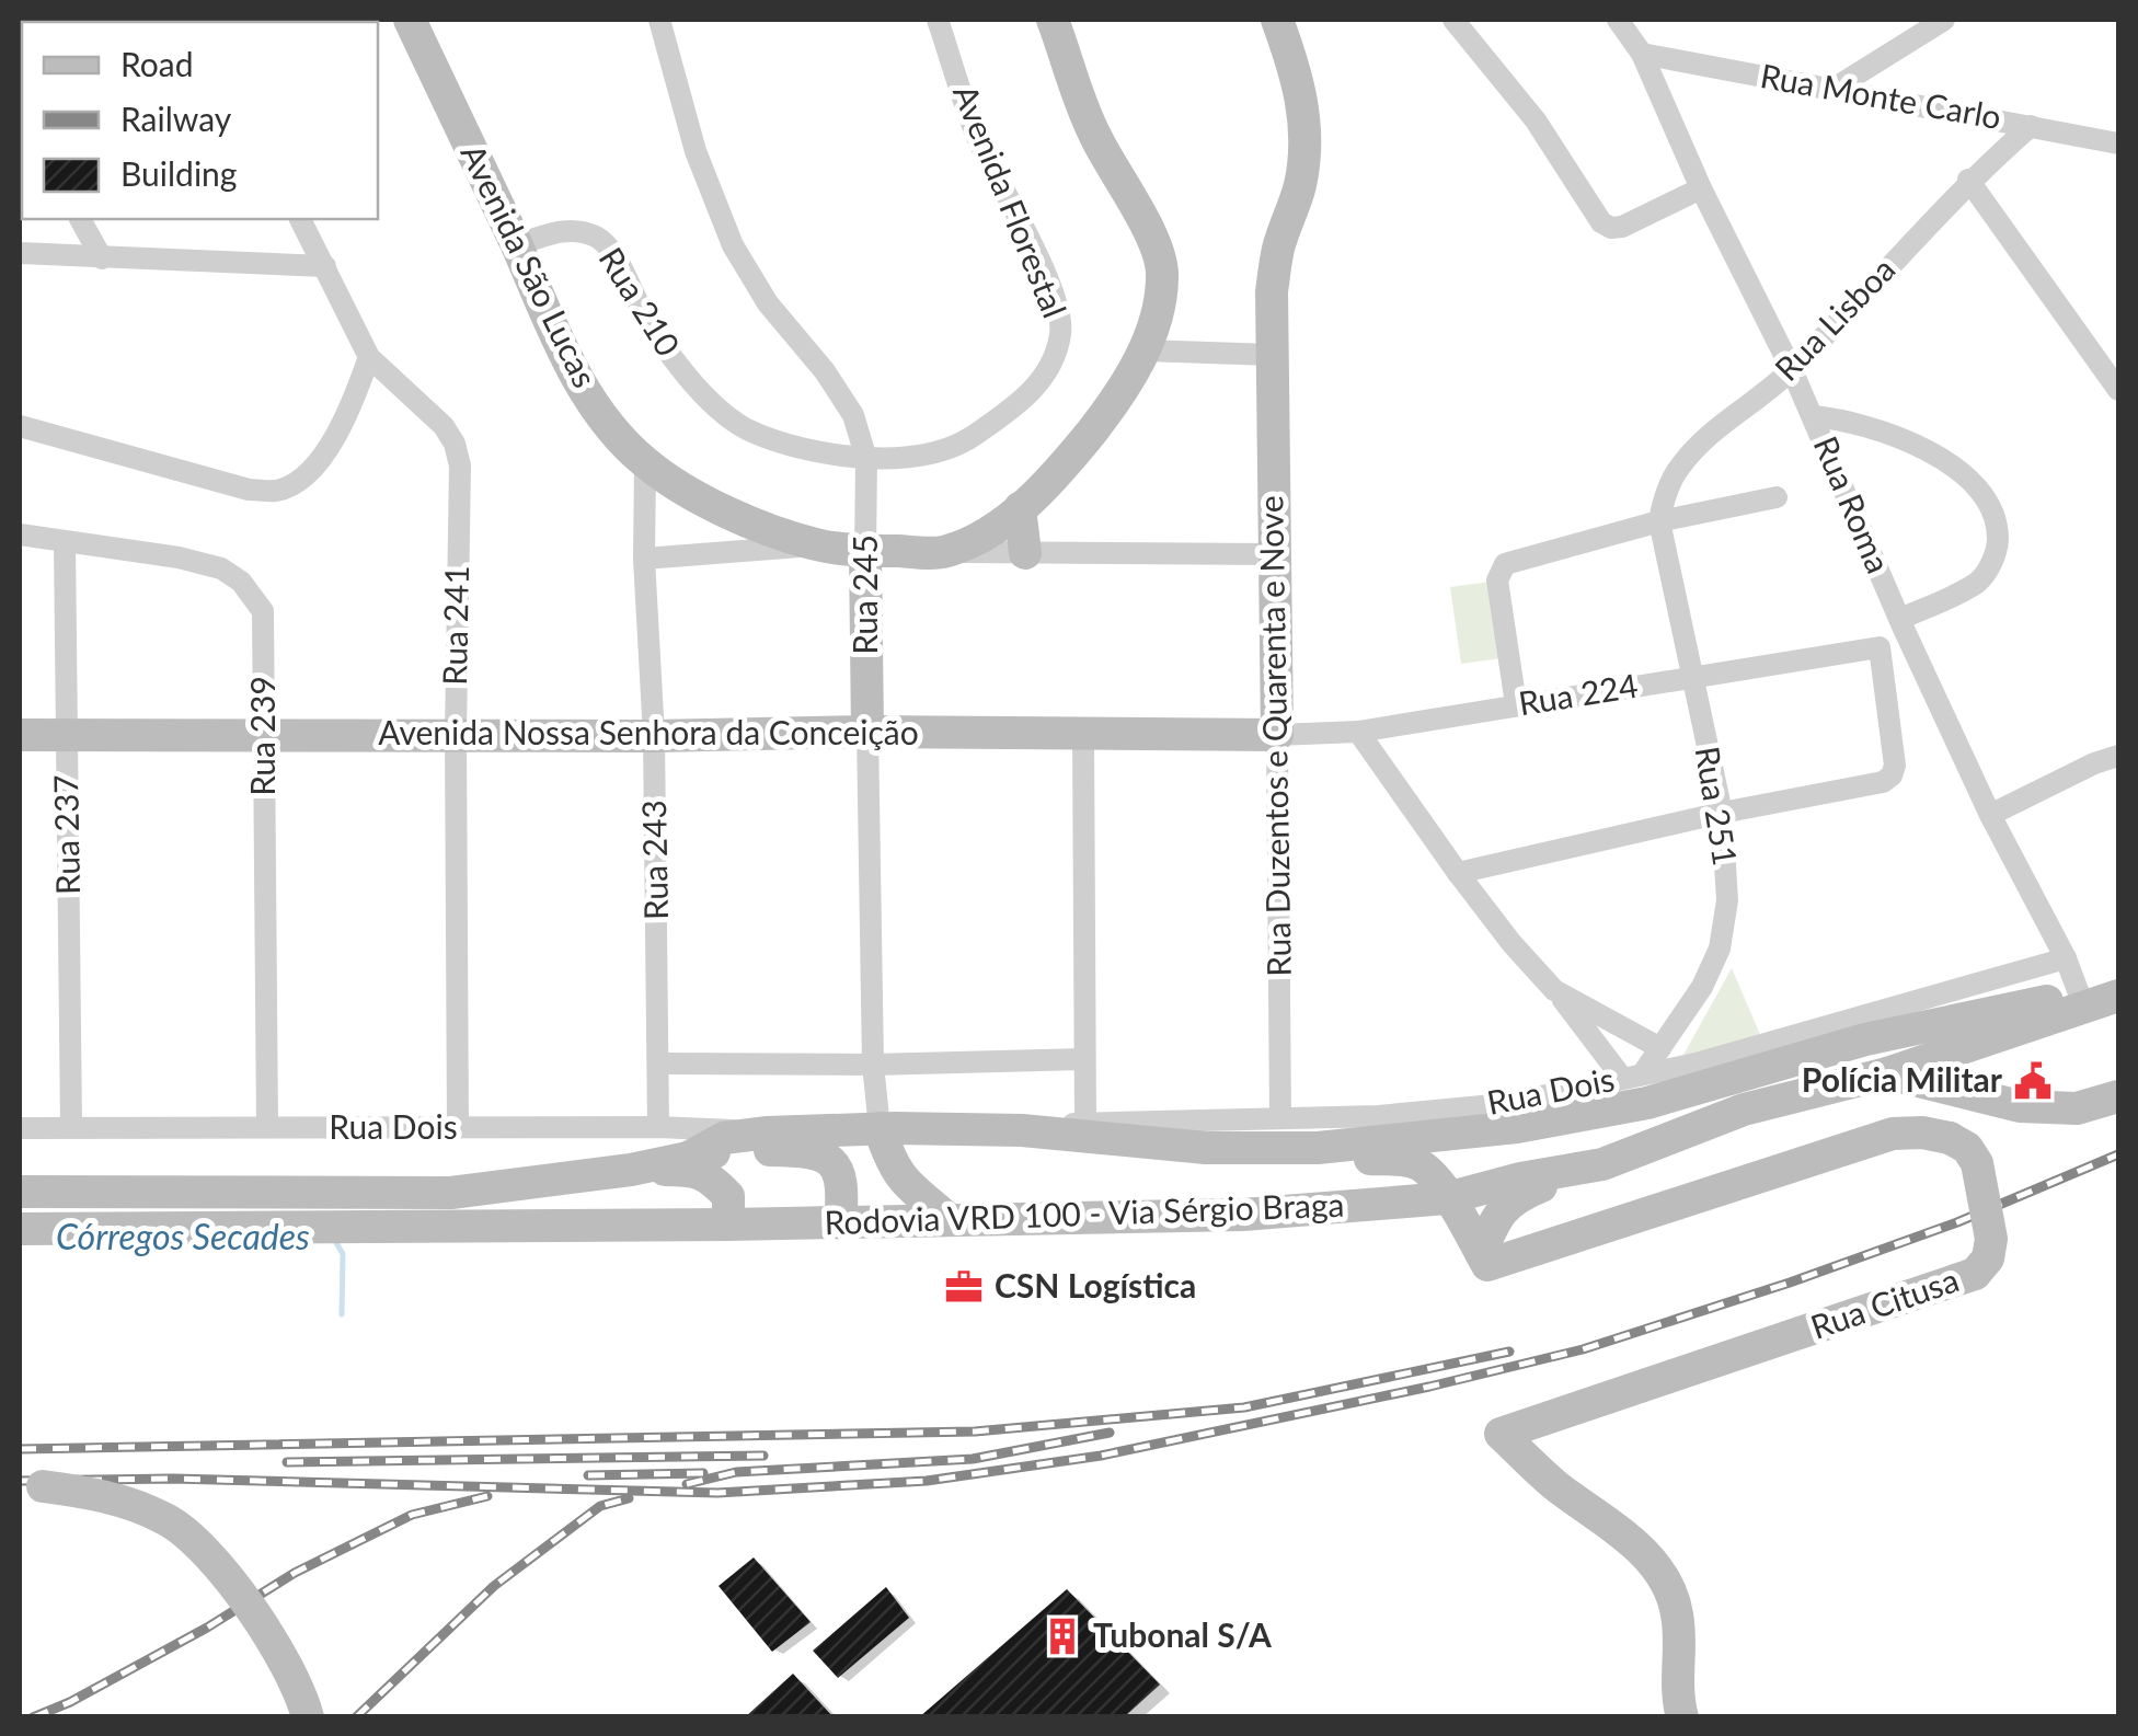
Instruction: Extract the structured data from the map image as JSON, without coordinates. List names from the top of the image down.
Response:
{
  "streets": {
    "street": [
      "Rua Monte Carlo",
      "Avenida Florestal",
      "Avenida São Lucas",
      "Rua 210",
      "Rua Lisboa",
      "Rua Roma",
      "Rua 245",
      "Rua 241",
      "Rua 224",
      "Avenida Nossa Senhora da Conceição",
      "Rua 239",
      "Rua Duzentos e Quarenta e Nove",
      "Rua 251",
      "Rua 237",
      "Rua 243",
      "Rua Dois",
      "Rodovia VRD 100 - Via Sérgio Braga",
      "Rua Citusa"
    ]
  },
  "crossings": [
    ["Rua Monte Carlo", "Rua Lisboa"],
    ["Rua Monte Carlo", "Rua Roma"],
    ["Avenida Florestal", "Rua 210"],
    ["Avenida Florestal", "Rua 245"],
    ["Avenida São Lucas", "Rua 210"],
    ["Avenida São Lucas", "Rua 245"],
    ["Avenida São Lucas", "Rua 243"],
    ["Rua 210", "Rua 245"],
    ["Rua Lisboa", "Rua Roma"],
    ["Rua Lisboa", "Rua 251"],
    ["Rua Roma", "Rua Dois"],
    ["Rua Roma", "Rodovia VRD 100 - Via Sérgio Braga"],
    ["Rua 245", "Avenida Nossa Senhora da Conceição"],
    ["Rua 241", "Avenida Nossa Senhora da Conceição"],
    ["Rua 241", "Rua Dois"],
    ["Rua 224", "Avenida Nossa Senhora da Conceição"],
    ["Rua 224", "Rua Duzentos e Quarenta e Nove"],
    ["Rua 224", "Rua 251"],
    ["Avenida Nossa Senhora da Conceição", "Rua 239"],
    ["Avenida Nossa Senhora da Conceição", "Rua Duzentos e Quarenta e Nove"],
    ["Avenida Nossa Senhora da Conceição", "Rua 237"],
    ["Avenida Nossa Senhora da Conceição", "Rua 243"],
    ["Rua 239", "Rua 237"],
    ["Rua 239", "Rua Dois"],
    ["Rua Duzentos e Quarenta e Nove", "Rua Dois"],
    ["Rua 251", "Rua Dois"],
    ["Rua 237", "Rua Dois"],
    ["Rua 243", "Rua Dois"],
    ["Rua Dois", "Rodovia VRD 100 - Via Sérgio Braga"]
  ],
  "water": ["Córregos Secades"],
  "places": {
    "public building": ["Polícia Militar"],
    "office": ["CSN Logística"],
    "building": ["Tubonal S/A"]
  },
  "legend": ["Road", "Railway", "Building"]
}
